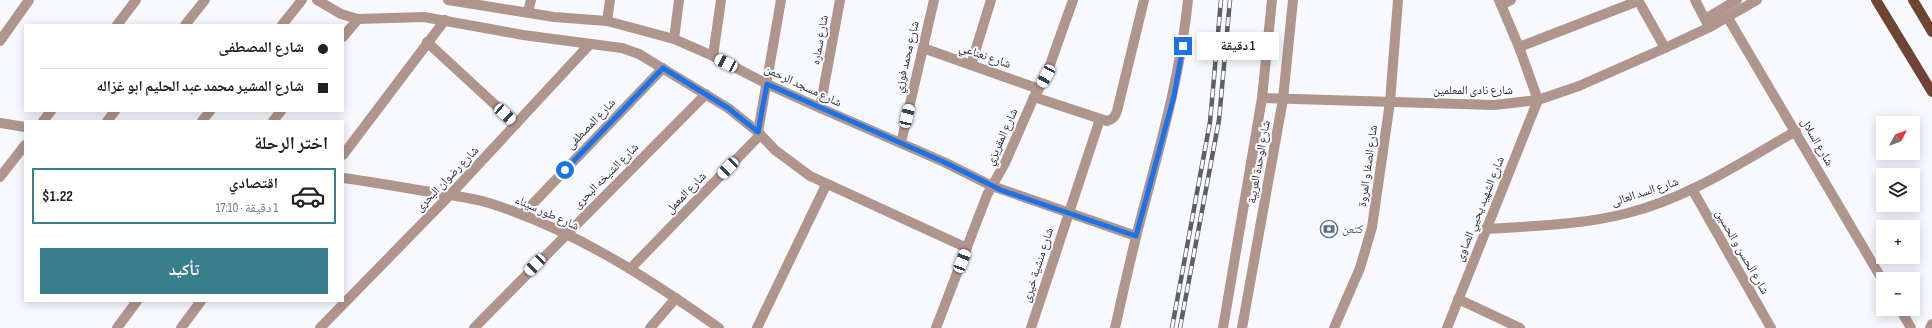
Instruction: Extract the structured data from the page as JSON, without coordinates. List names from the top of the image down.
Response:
{
  "streets": {
    "street": [
      "شارع سماره",
      "شارع نعناعي",
      "شارع محمد فوزي",
      "شارع مسجد الرحمن",
      "شارع نادى المعلمين",
      "شارع المصطفى",
      "شارع المقريزي",
      "شارع السلال",
      "شارع الوحدة العربية",
      "شارع الصفا و المروة",
      "شارع الشيخه البحرى",
      "شارع رضوان البحرى",
      "شارع السد العالى",
      "شارع المعمل",
      "شارع الشهيد يحيي الصاوى",
      "شارع طور سيناء",
      "شارع الحسن و الحسين",
      "شارع منشية خيرى"
    ]
  },
  "crossings": [
    ["شارع سماره", "شارع مسجد الرحمن"],
    ["شارع نعناعي", "شارع محمد فوزي"],
    ["شارع نعناعي", "شارع المقريزي"],
    ["شارع نعناعي", "شارع منشية خيرى"],
    ["شارع محمد فوزي", "شارع مسجد الرحمن"],
    ["شارع مسجد الرحمن", "شارع المقريزي"],
    ["شارع مسجد الرحمن", "شارع منشية خيرى"],
    ["شارع نادى المعلمين", "شارع السلال"],
    ["شارع نادى المعلمين", "شارع الوحدة العربية"],
    ["شارع نادى المعلمين", "شارع الصفا و المروة"],
    ["شارع نادى المعلمين", "شارع الشهيد يحيي الصاوى"],
    ["شارع المصطفى", "شارع طور سيناء"],
    ["شارع السلال", "شارع السد العالى"],
    ["شارع الشيخه البحرى", "شارع طور سيناء"],
    ["شارع رضوان البحرى", "شارع طور سيناء"],
    ["شارع السد العالى", "شارع الشهيد يحيي الصاوى"],
    ["شارع السد العالى", "شارع الحسن و الحسين"],
    ["شارع المعمل", "شارع طور سيناء"]
  ],
  "places": {
    "bank": ["كتعن"]
  },
  "north": "top right",
  "page": {
    "banner": ["شارع المصطفى", "شارع المشير محمد عبد الحليم ابو غزاله"],
    "bubble": "1 دقيقة",
    "map_buttons": ["+", "−"],
    "heading": "اختر الرحلة",
    "list": [
      {
        "name": "اقتصادي",
        "note": "1 دقيقة · 17:10",
        "value": "$1.22"
      }
    ],
    "buttons": "تأكيد"
  }
}
